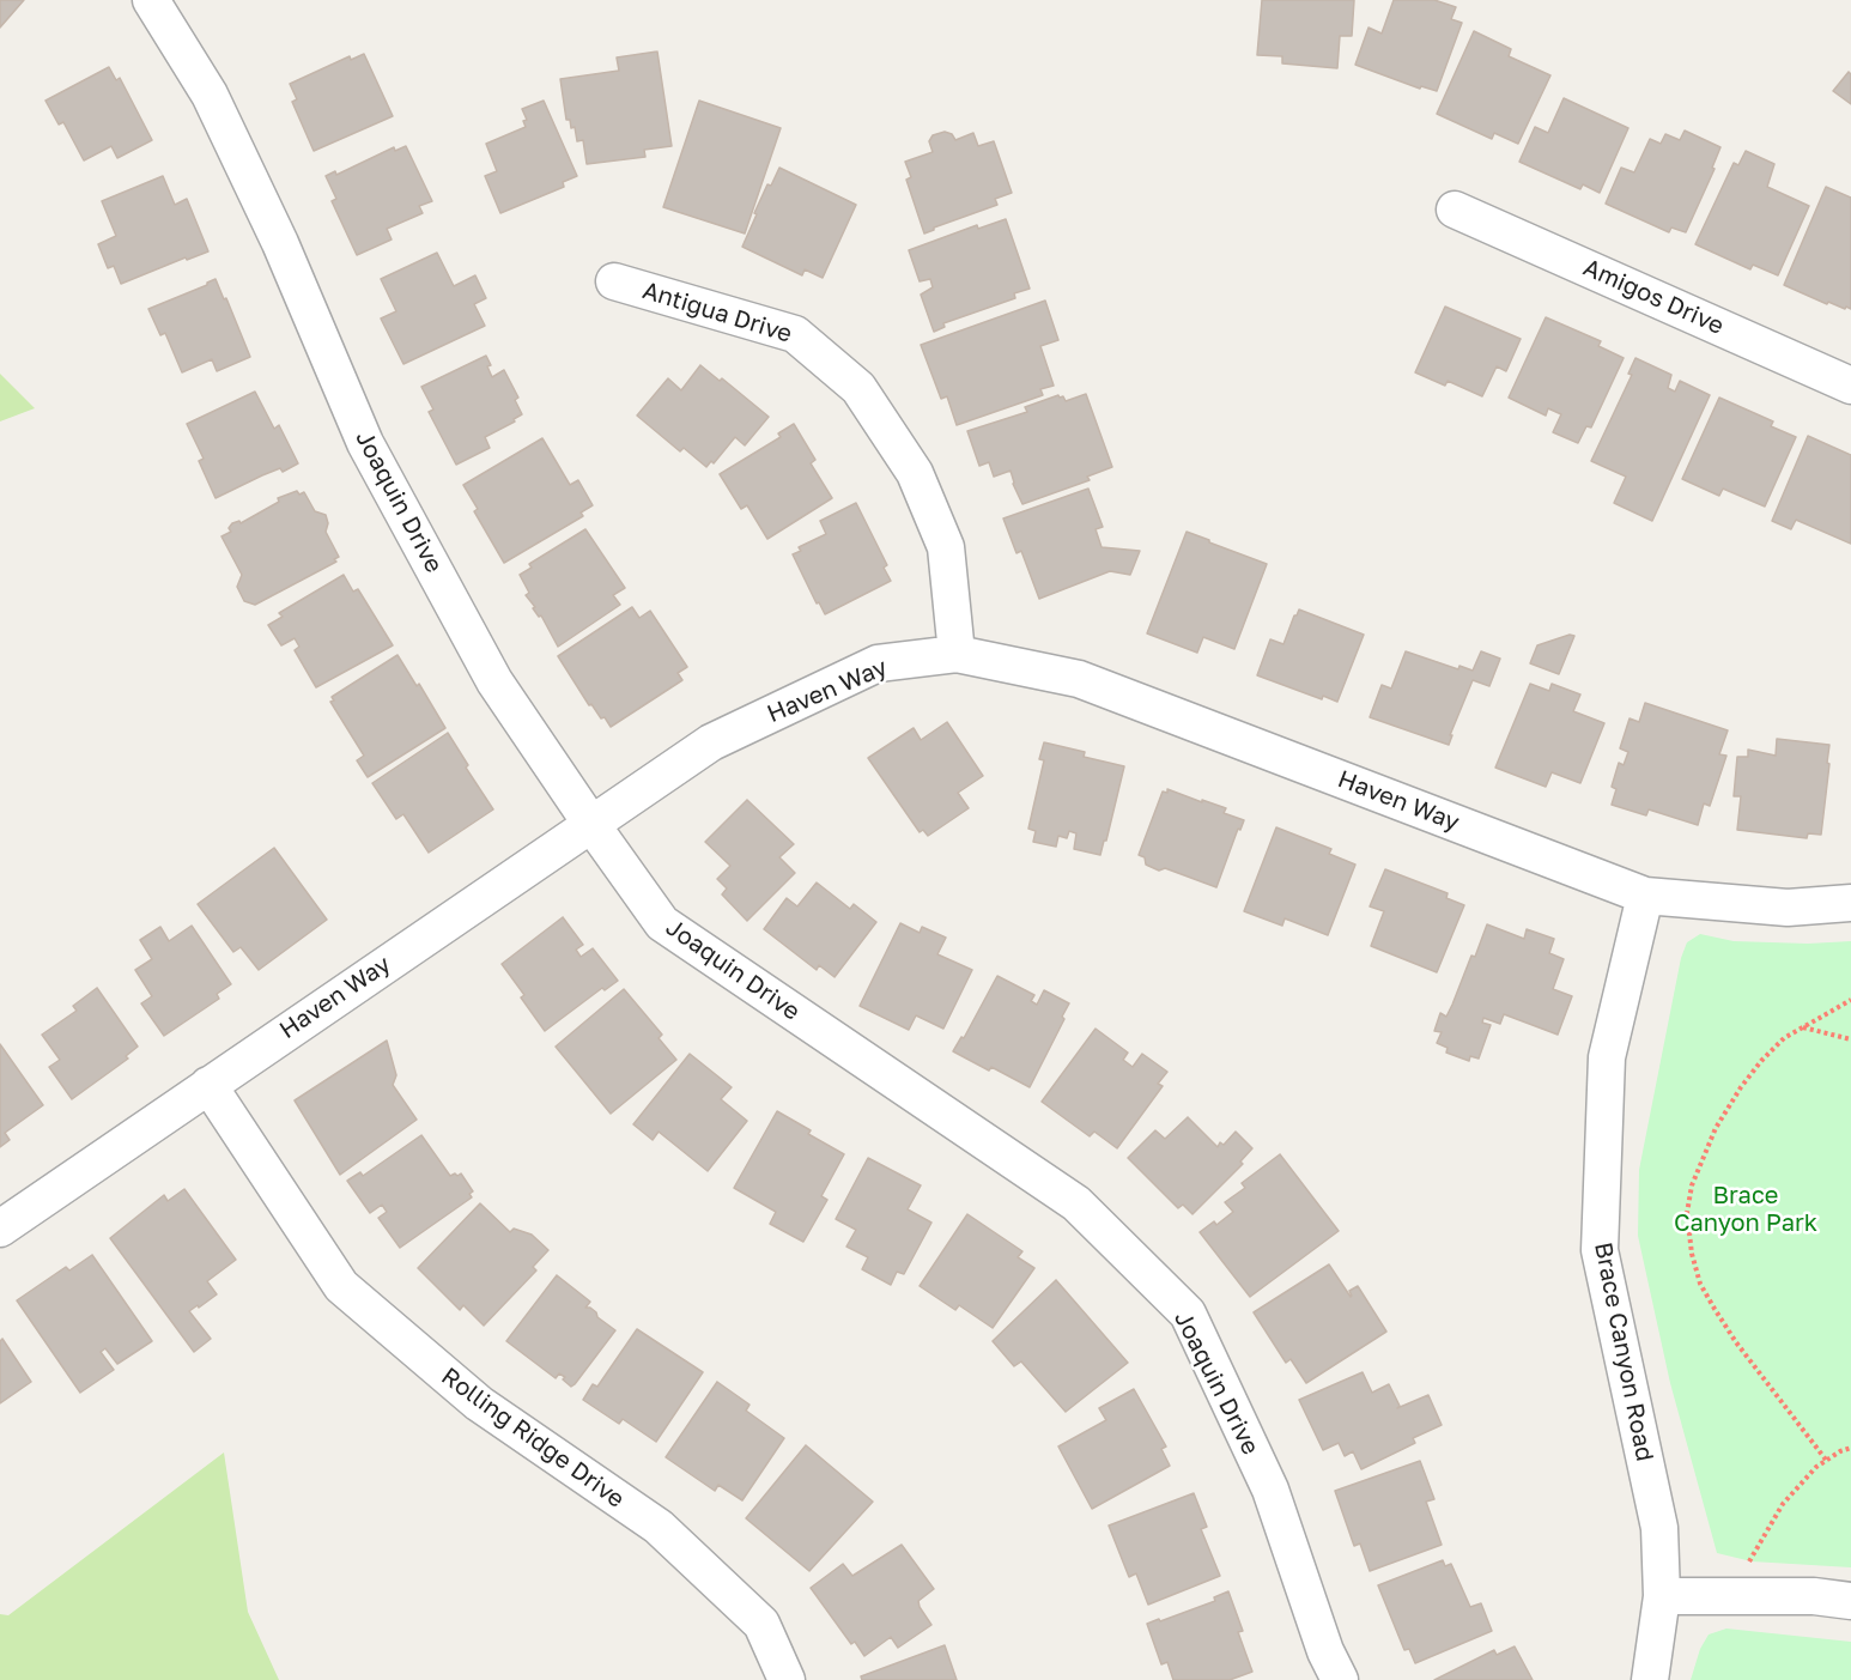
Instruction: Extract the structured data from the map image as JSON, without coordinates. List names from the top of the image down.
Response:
{
  "streets": {
    "street": [
      "Amigos Drive",
      "Antigua Drive",
      "Joaquin Drive",
      "Haven Way",
      "Brace Canyon Road",
      "Rolling Ridge Drive"
    ]
  },
  "crossings": [
    ["Antigua Drive", "Haven Way"],
    ["Joaquin Drive", "Haven Way"],
    ["Haven Way", "Brace Canyon Road"],
    ["Haven Way", "Rolling Ridge Drive"]
  ],
  "parks": ["Brace Canyon Park"]
}
